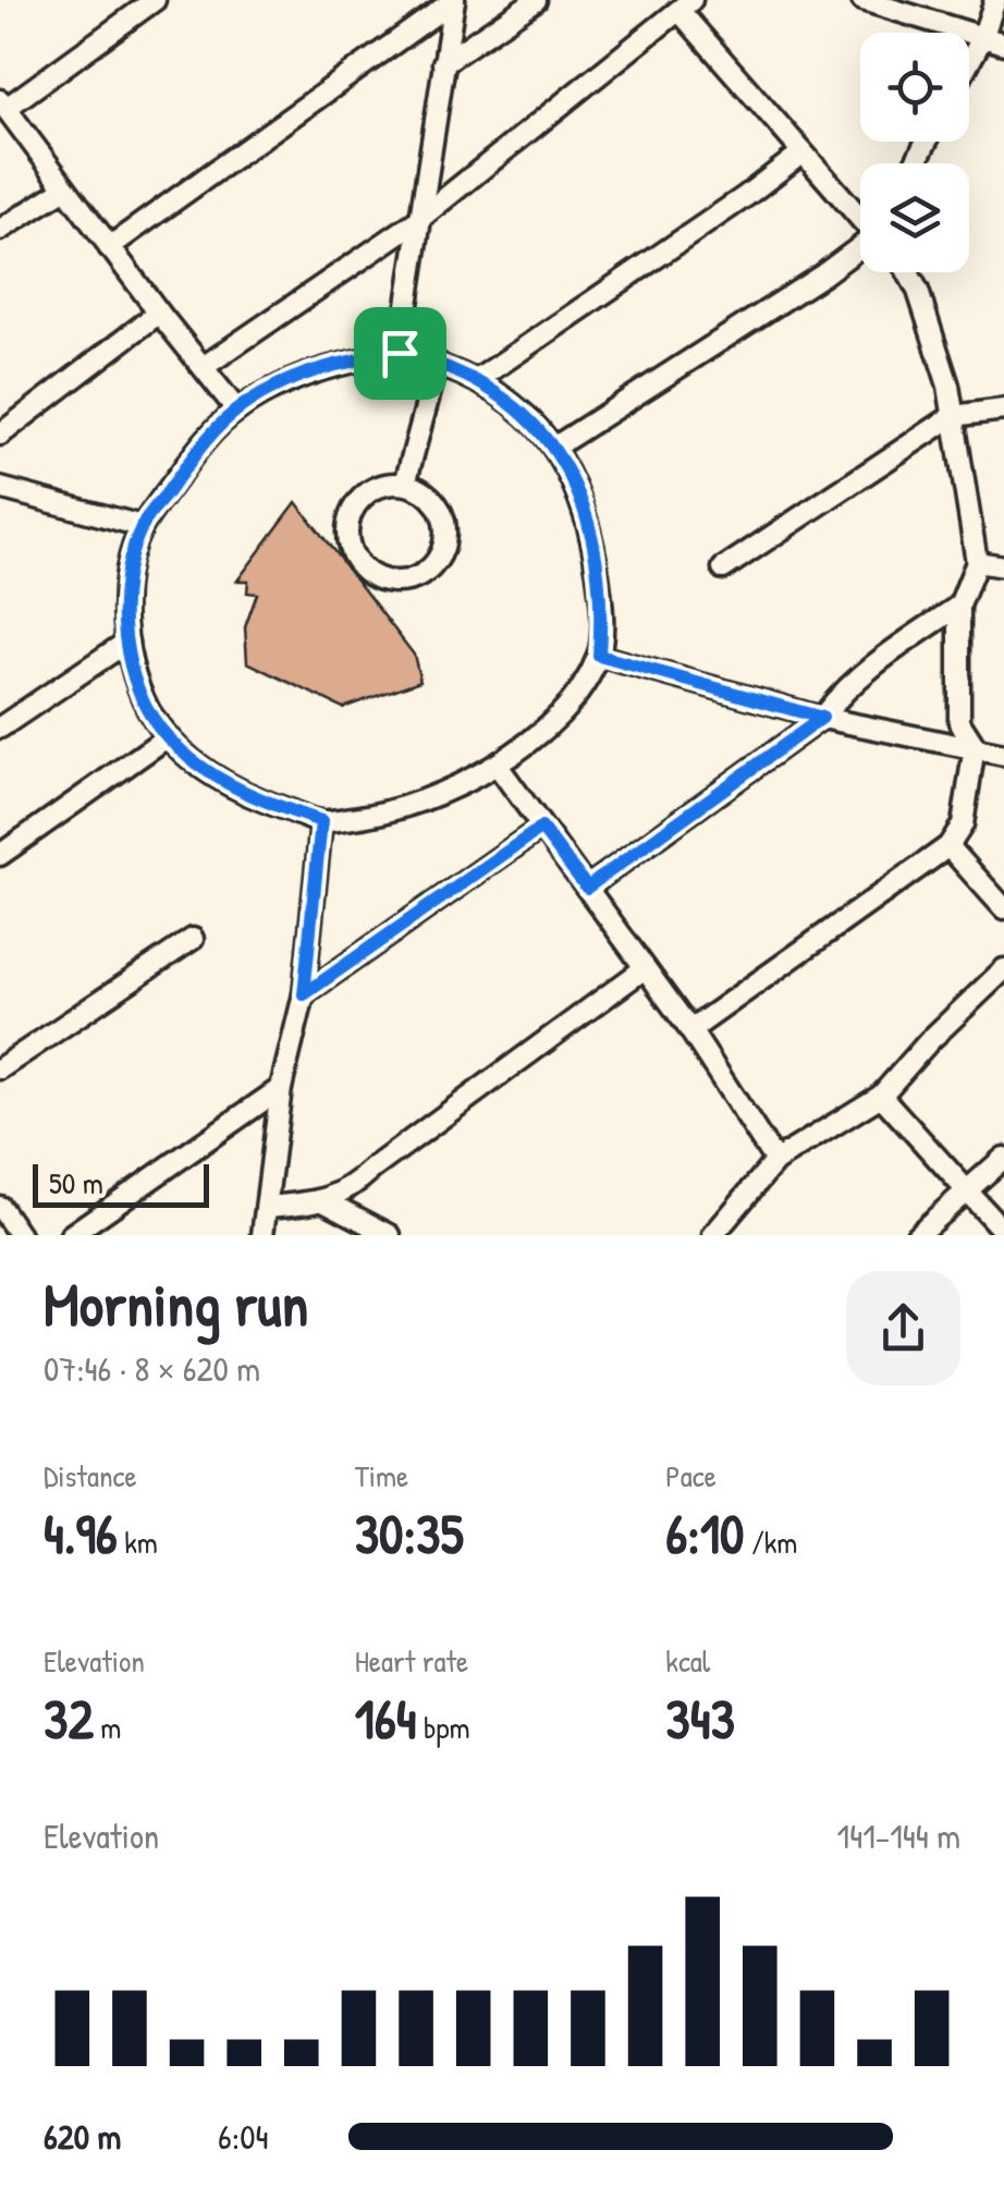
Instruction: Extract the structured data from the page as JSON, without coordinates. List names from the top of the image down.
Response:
{
  "scale_bar": "50 m",
  "page": {
    "scale": "50 m",
    "heading": ["Morning run", "07:46 · 8 × 620 m"],
    "stats": [
      ["Distance", "4.96 km"],
      ["Time", "30:35"],
      ["Pace", "6:10 /km"],
      ["Elevation", "32 m"],
      ["Heart rate", "164 bpm"],
      ["kcal", "343"]
    ],
    "chart": ["Elevation", "141–144 m"],
    "list": [
      {
        "name": "620 m",
        "note": "6:04"
      }
    ]
  }
}
